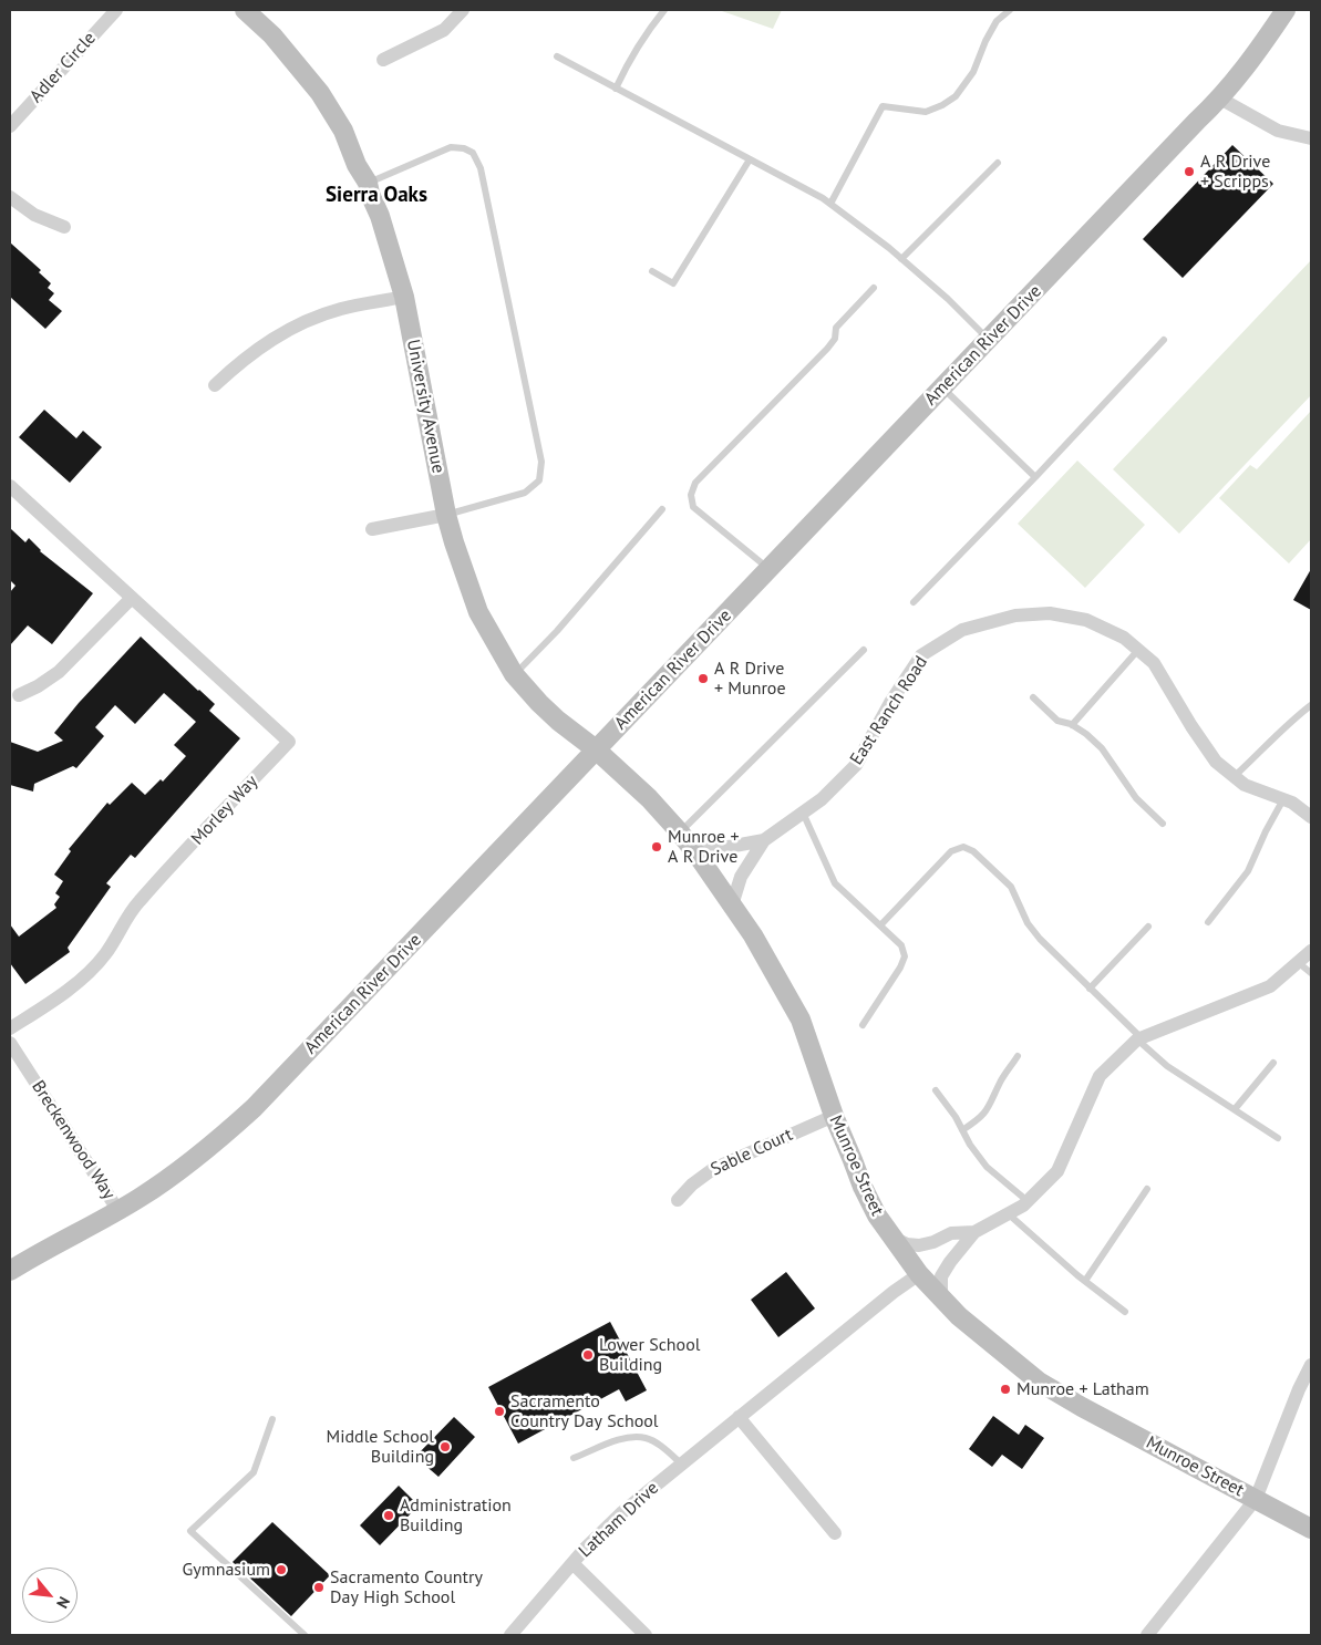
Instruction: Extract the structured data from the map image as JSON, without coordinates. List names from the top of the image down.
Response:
{
  "streets": {
    "street": [
      "Adler Circle",
      "American River Drive",
      "University Avenue",
      "East Ranch Road",
      "Morley Way",
      "Breckenwood Way",
      "Sable Court",
      "Munroe Street",
      "Latham Drive"
    ]
  },
  "crossings": [
    ["American River Drive", "University Avenue"],
    ["American River Drive", "Breckenwood Way"],
    ["American River Drive", "Munroe Street"],
    ["University Avenue", "Munroe Street"],
    ["East Ranch Road", "Munroe Street"],
    ["Sable Court", "Munroe Street"],
    ["Munroe Street", "Latham Drive"]
  ],
  "districts": ["Sierra Oaks"],
  "places": [
    "A R Drive + Scripps",
    "A R Drive + Munroe",
    "Munroe + A R Drive",
    "Lower School Building",
    "Munroe + Latham",
    "Sacramento Country Day School",
    "Middle School Building",
    "Administration Building",
    "Gymnasium",
    "Sacramento Country Day High School"
  ],
  "north": "bottom right"
}
